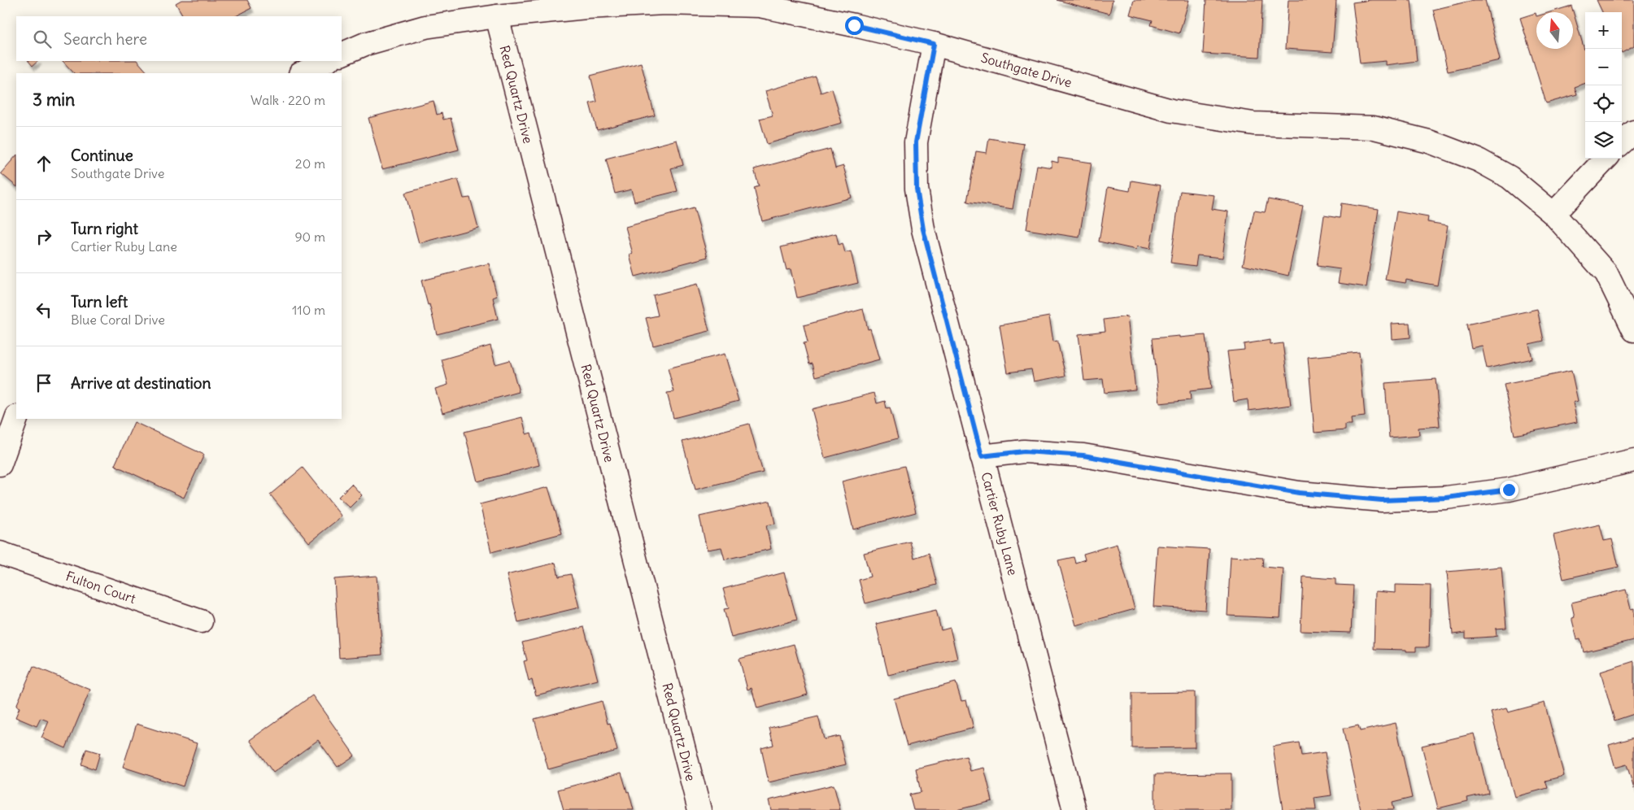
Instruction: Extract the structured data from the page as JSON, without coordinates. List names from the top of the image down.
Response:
{
  "streets": {
    "street": [
      "Southgate Drive",
      "Red Quartz Drive",
      "Cartier Ruby Lane",
      "Fulton Court"
    ]
  },
  "crossings": [
    ["Southgate Drive", "Red Quartz Drive"],
    ["Southgate Drive", "Cartier Ruby Lane"]
  ],
  "north": "top",
  "page": {
    "map_buttons": ["+", "−"],
    "search": "Search here",
    "heading": ["3 min", "Walk · 220 m"],
    "list": [
      ["Continue", "Southgate Drive", "20 m"],
      ["Turn right", "Cartier Ruby Lane", "90 m"],
      ["Turn left", "Blue Coral Drive", "110 m"],
      "Arrive at destination"
    ]
  }
}
